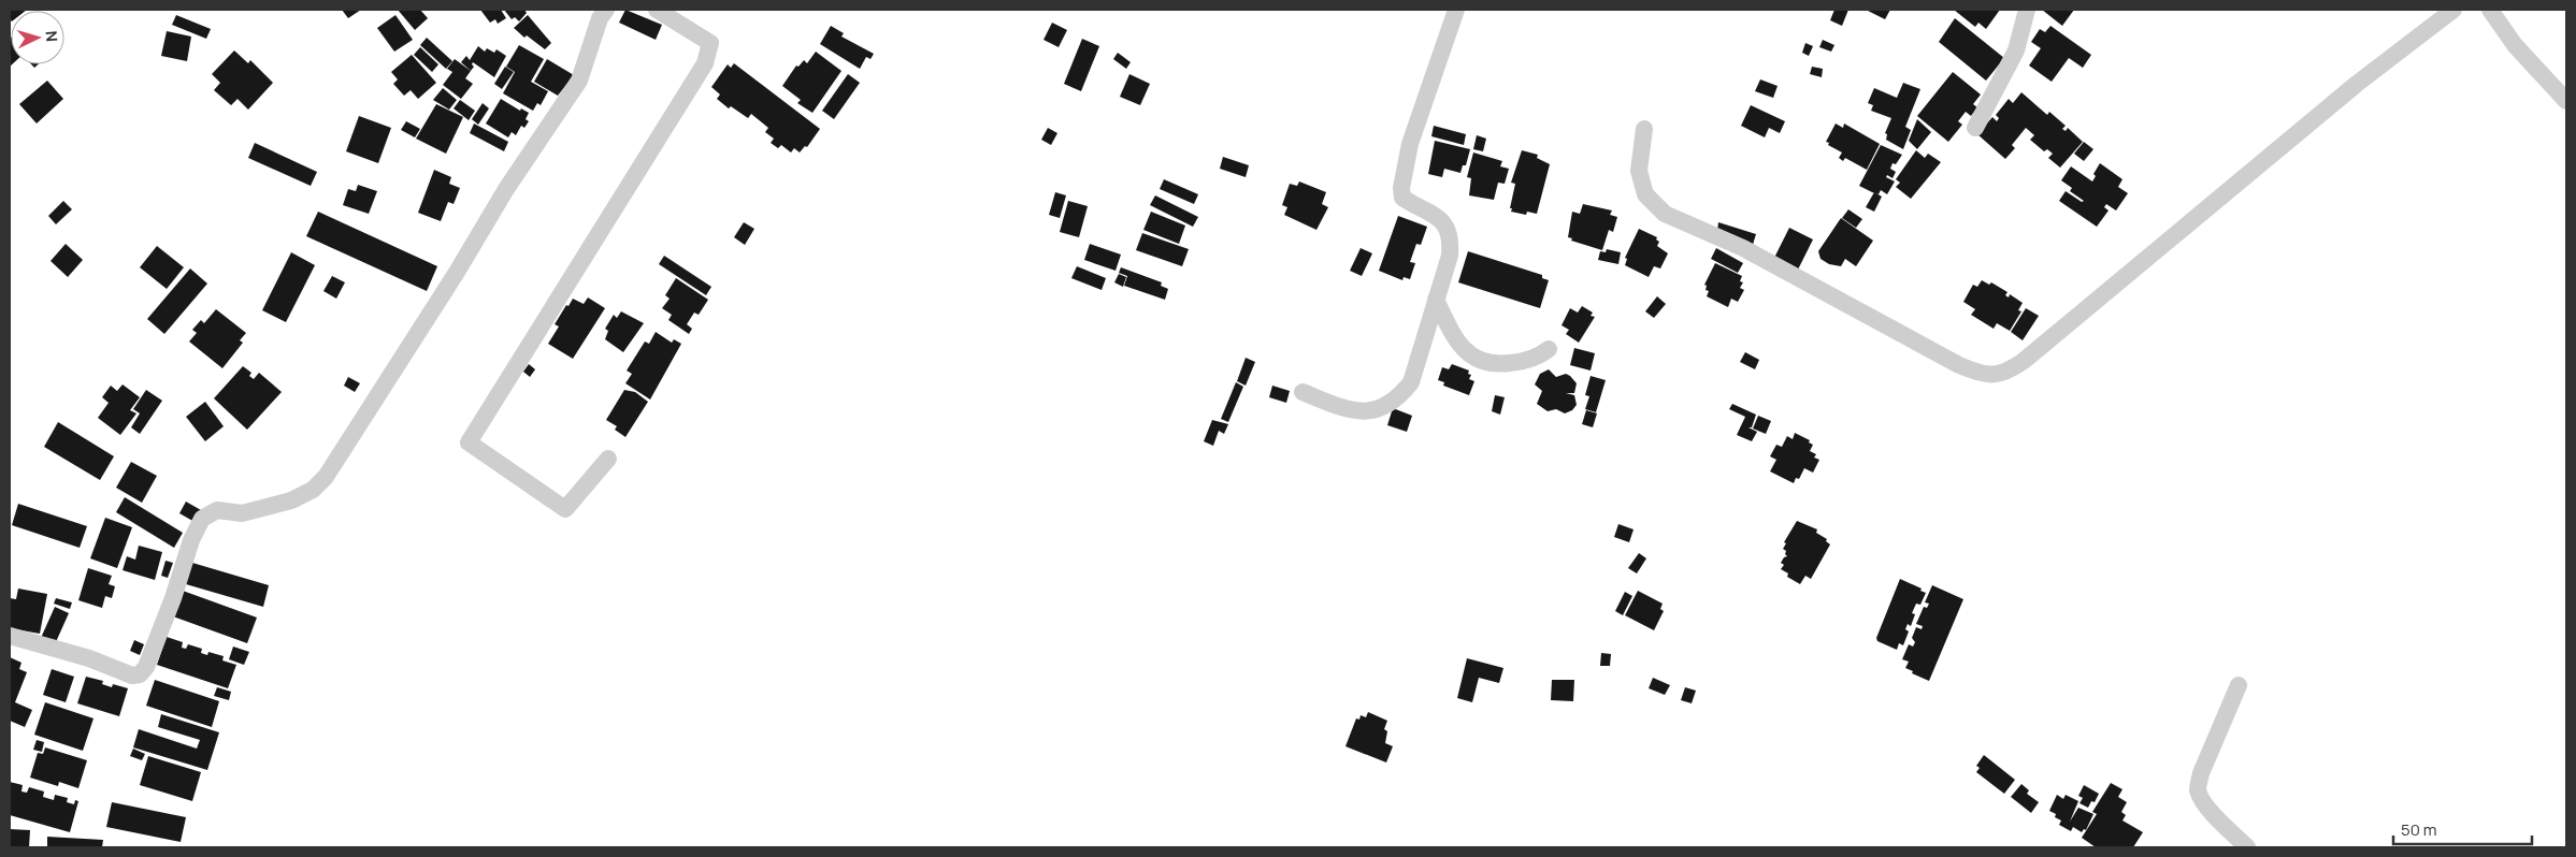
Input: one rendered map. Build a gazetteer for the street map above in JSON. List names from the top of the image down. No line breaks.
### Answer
{"scale_bar":"50 m","north":"right"}
